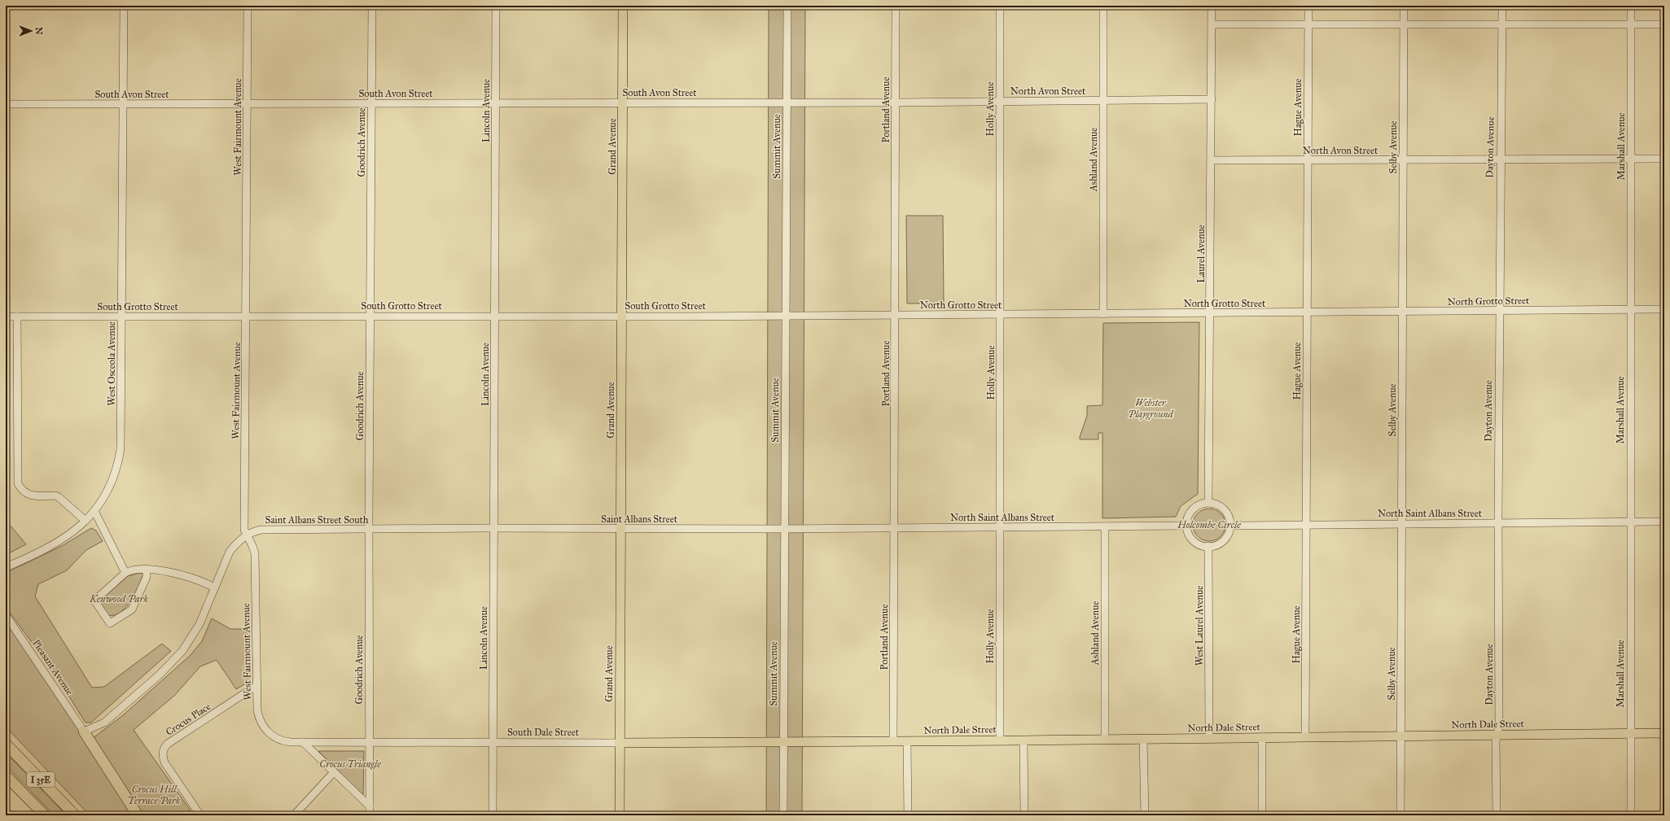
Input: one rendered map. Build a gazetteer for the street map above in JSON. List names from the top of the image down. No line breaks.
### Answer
{"streets":{"highway":["I 35E"],"main road":["Grand Avenue","North Dale Street","South Dale Street"],"street":["North Avon Street","South Avon Street","Hague Avenue","Holly Avenue","Portland Avenue","Lincoln Avenue","West Fairmount Avenue","Goodrich Avenue","Summit Avenue","Marshall Avenue","Selby Avenue","Dayton Avenue","Ashland Avenue","Laurel Avenue","North Grotto Street","South Grotto Street","West Osceola Avenue","North Saint Albans Street","Saint Albans Street","Saint Albans Street South","West Laurel Avenue","Pleasant Avenue","Crocus Place"]},"crossings":[["North Avon Street","South Avon Street"],["North Avon Street","Hague Avenue"],["North Avon Street","Holly Avenue"],["North Avon Street","Portland Avenue"],["North Avon Street","Summit Avenue"],["North Avon Street","Marshall Avenue"],["North Avon Street","Selby Avenue"],["North Avon Street","Dayton Avenue"],["North Avon Street","Ashland Avenue"],["North Avon Street","Laurel Avenue"],["South Avon Street","Lincoln Avenue"],["South Avon Street","West Fairmount Avenue"],["South Avon Street","Goodrich Avenue"],["South Avon Street","Grand Avenue"],["South Avon Street","Summit Avenue"],["South Avon Street","West Osceola Avenue"],["Hague Avenue","North Grotto Street"],["Hague Avenue","North Saint Albans Street"],["Hague Avenue","North Dale Street"],["Holly Avenue","North Grotto Street"],["Holly Avenue","North Saint Albans Street"],["Holly Avenue","North Dale Street"],["Portland Avenue","North Grotto Street"],["Portland Avenue","North Saint Albans Street"],["Portland Avenue","North Dale Street"],["Lincoln Avenue","South Grotto Street"],["Lincoln Avenue","Saint Albans Street"],["Lincoln Avenue","Saint Albans Street South"],["Lincoln Avenue","South Dale Street"],["West Fairmount Avenue","South Grotto Street"],["West Fairmount Avenue","Saint Albans Street South"],["West Fairmount Avenue","Crocus Place"],["West Fairmount Avenue","South Dale Street"],["Goodrich Avenue","South Grotto Street"],["Goodrich Avenue","Saint Albans Street South"],["Goodrich Avenue","South Dale Street"],["Grand Avenue","South Grotto Street"],["Grand Avenue","Saint Albans Street"],["Grand Avenue","South Dale Street"],["Summit Avenue","North Grotto Street"],["Summit Avenue","South Grotto Street"],["Summit Avenue","North Saint Albans Street"],["Summit Avenue","Saint Albans Street"],["Summit Avenue","North Dale Street"],["Summit Avenue","South Dale Street"],["Marshall Avenue","North Grotto Street"],["Marshall Avenue","North Saint Albans Street"],["Marshall Avenue","North Dale Street"],["Selby Avenue","North Grotto Street"],["Selby Avenue","North Saint Albans Street"],["Selby Avenue","North Dale Street"],["Dayton Avenue","North Grotto Street"],["Dayton Avenue","North Saint Albans Street"],["Dayton Avenue","North Dale Street"],["Ashland Avenue","North Grotto Street"],["Ashland Avenue","North Saint Albans Street"],["Ashland Avenue","North Dale Street"],["Laurel Avenue","North Grotto Street"],["Laurel Avenue","North Saint Albans Street"],["Laurel Avenue","West Laurel Avenue"],["North Grotto Street","South Grotto Street"],["South Grotto Street","West Osceola Avenue"],["North Saint Albans Street","Saint Albans Street"],["North Saint Albans Street","West Laurel Avenue"],["Saint Albans Street","Saint Albans Street South"],["Saint Albans Street South","Pleasant Avenue"],["West Laurel Avenue","North Dale Street"],["North Dale Street","South Dale Street"]],"parks":["Webster Playground","Holcombe Circle","Kenwood Park","Crocus Triangle","Crocus Hill Terrace Park"],"north":"right"}
